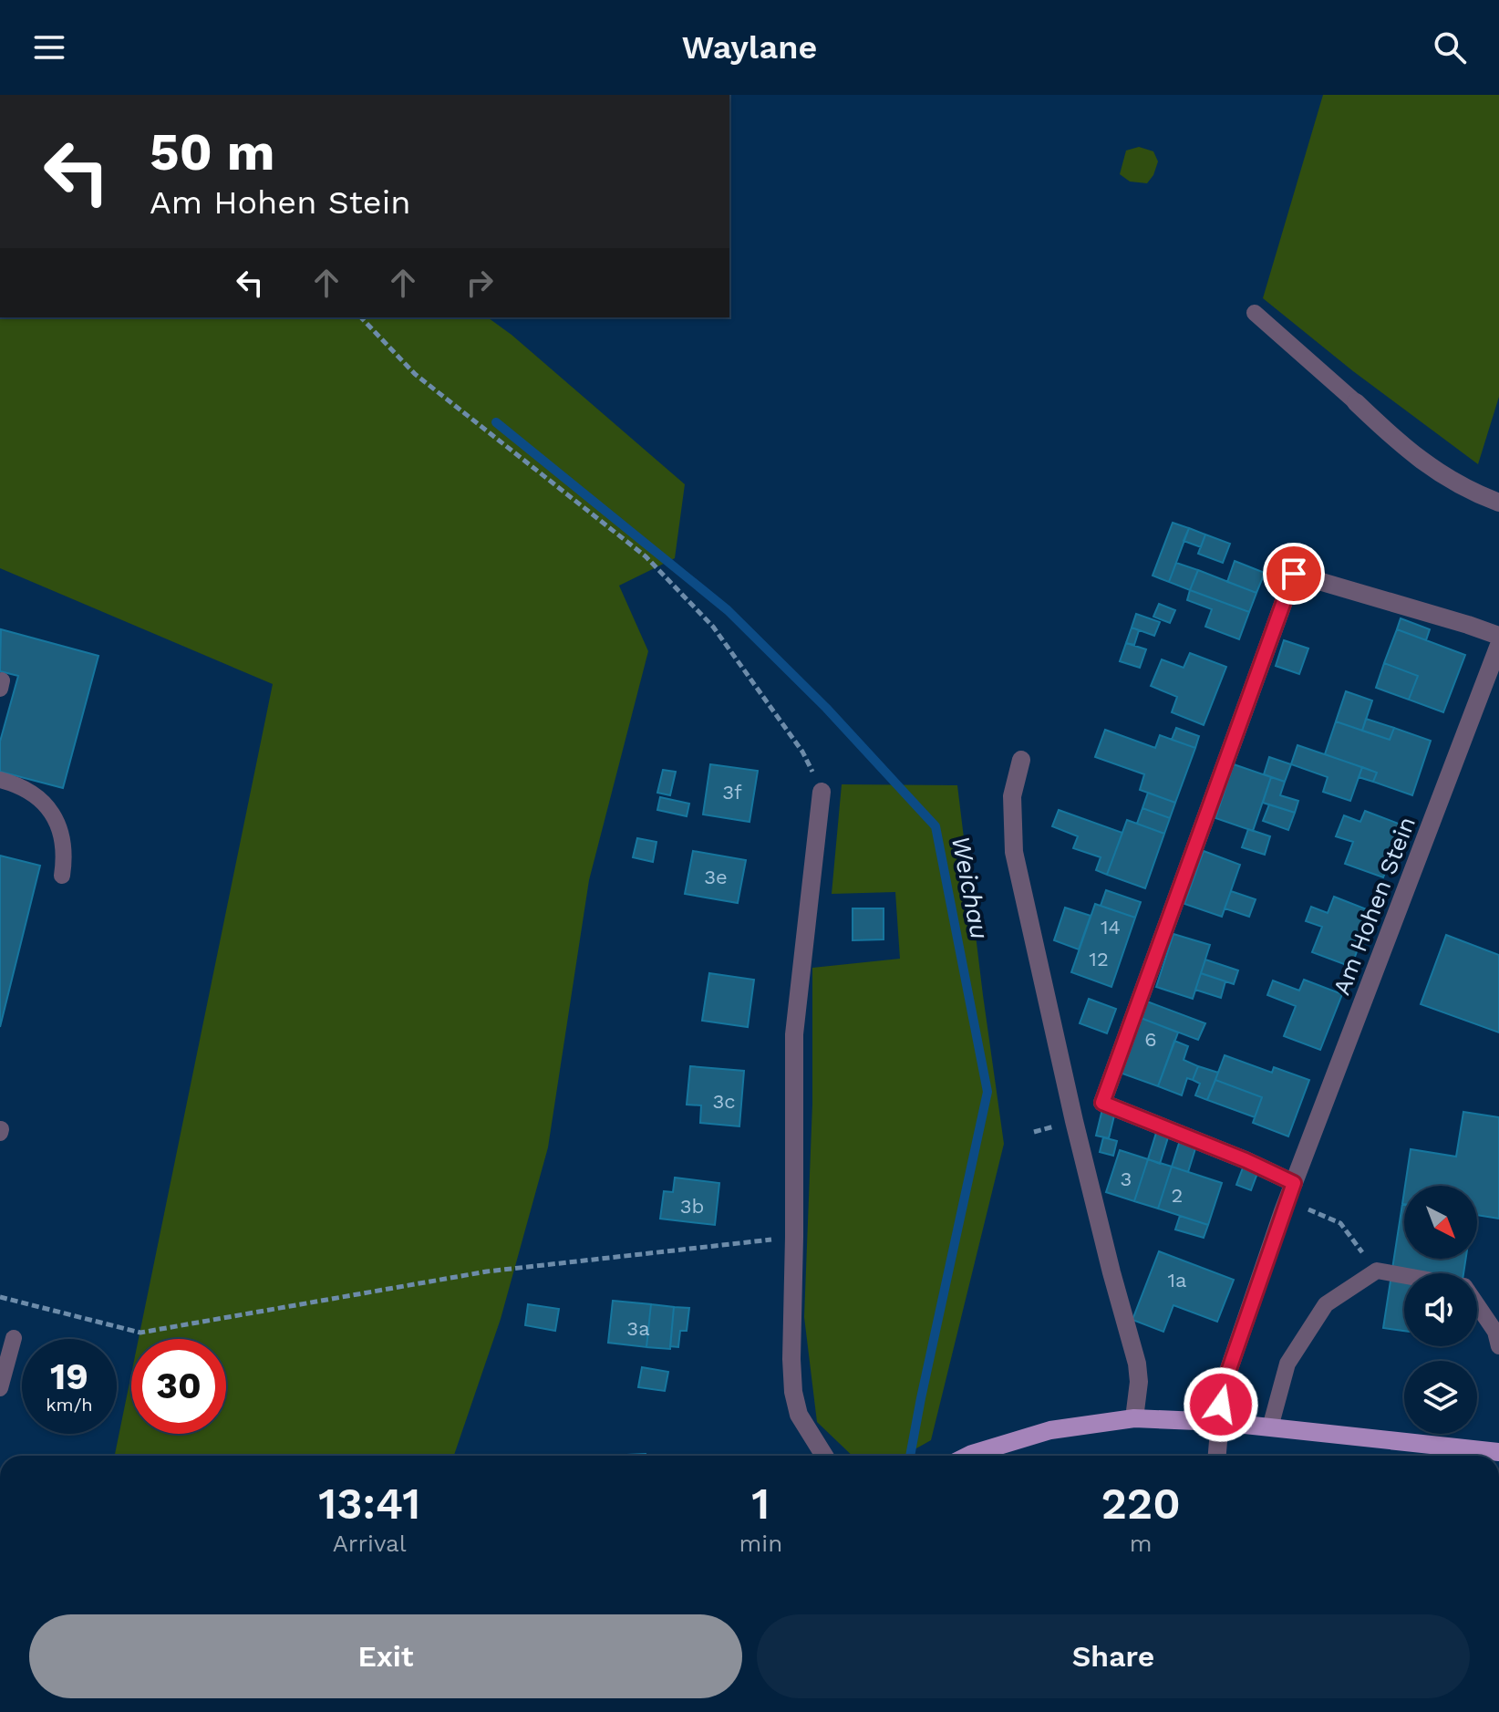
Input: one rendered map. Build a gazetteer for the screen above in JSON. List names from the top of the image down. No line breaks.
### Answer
{"streets":{"street":["Am Hohen Stein"]},"water":["Weichau"],"house_numbers":["3f","3e","14","12","6","3c","3","2","3b","1a","3a"],"north":"bottom right","page":{"header":"Waylane","turn":["50 m","Am Hohen Stein"],"speed":"19 km/h","limit":"30","eta":["13:41","Arrival","1","min","220","m"],"buttons":["Exit","Share"]}}
